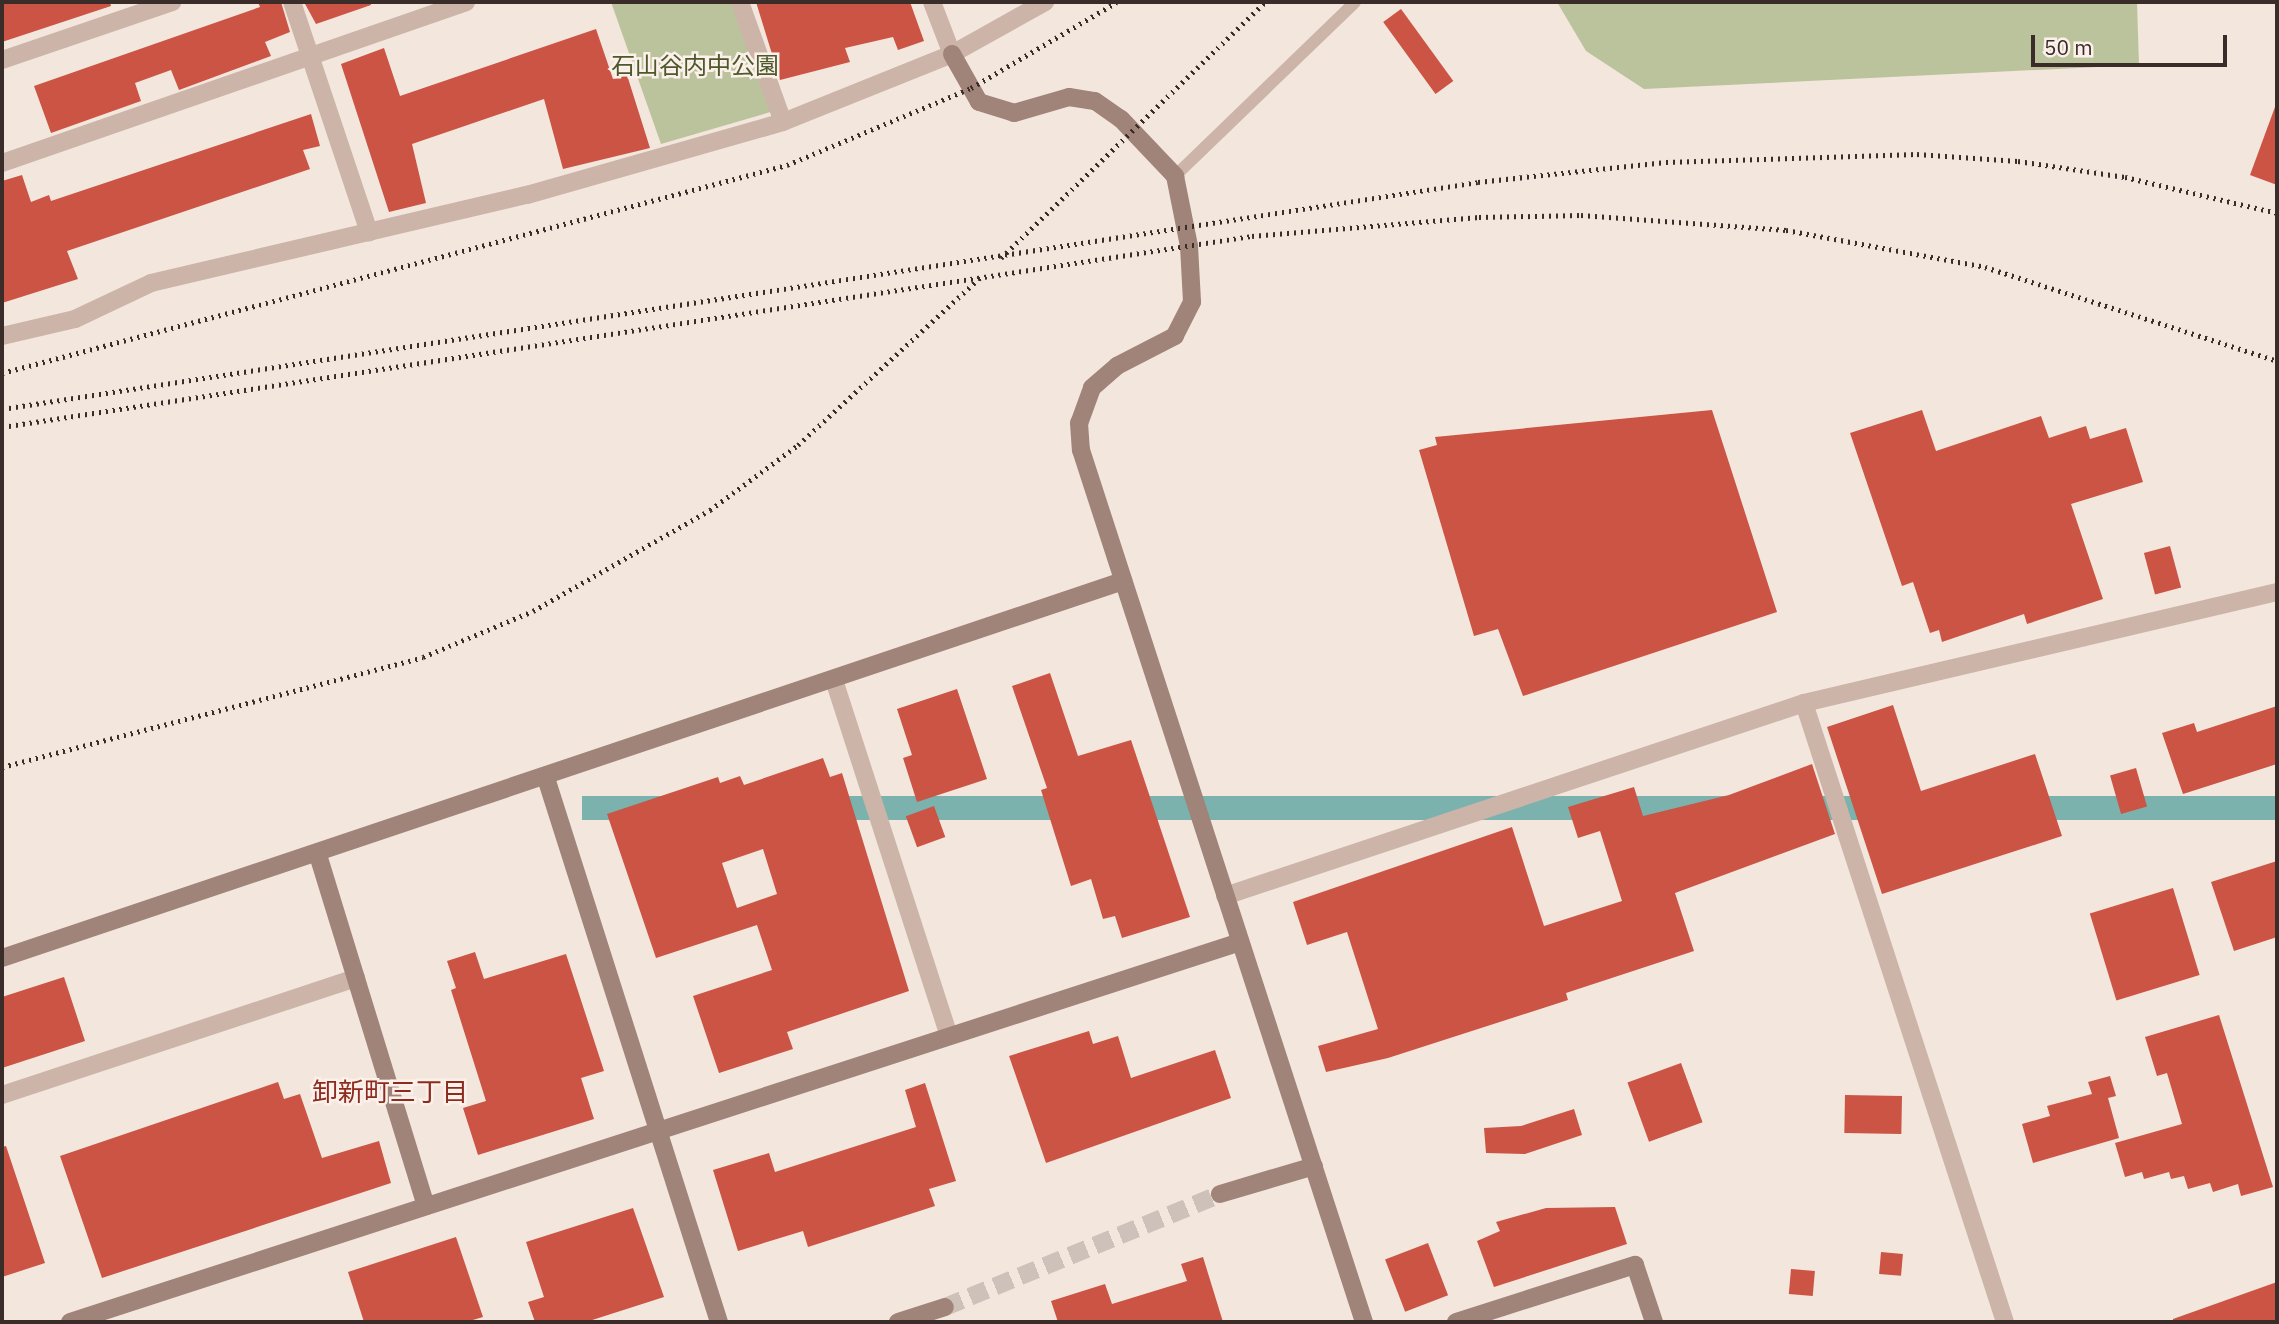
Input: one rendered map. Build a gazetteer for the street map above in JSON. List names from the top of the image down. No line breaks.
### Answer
{"districts":["卸新町三丁目"],"parks":["石山谷内中公園"],"scale_bar":"50 m"}
